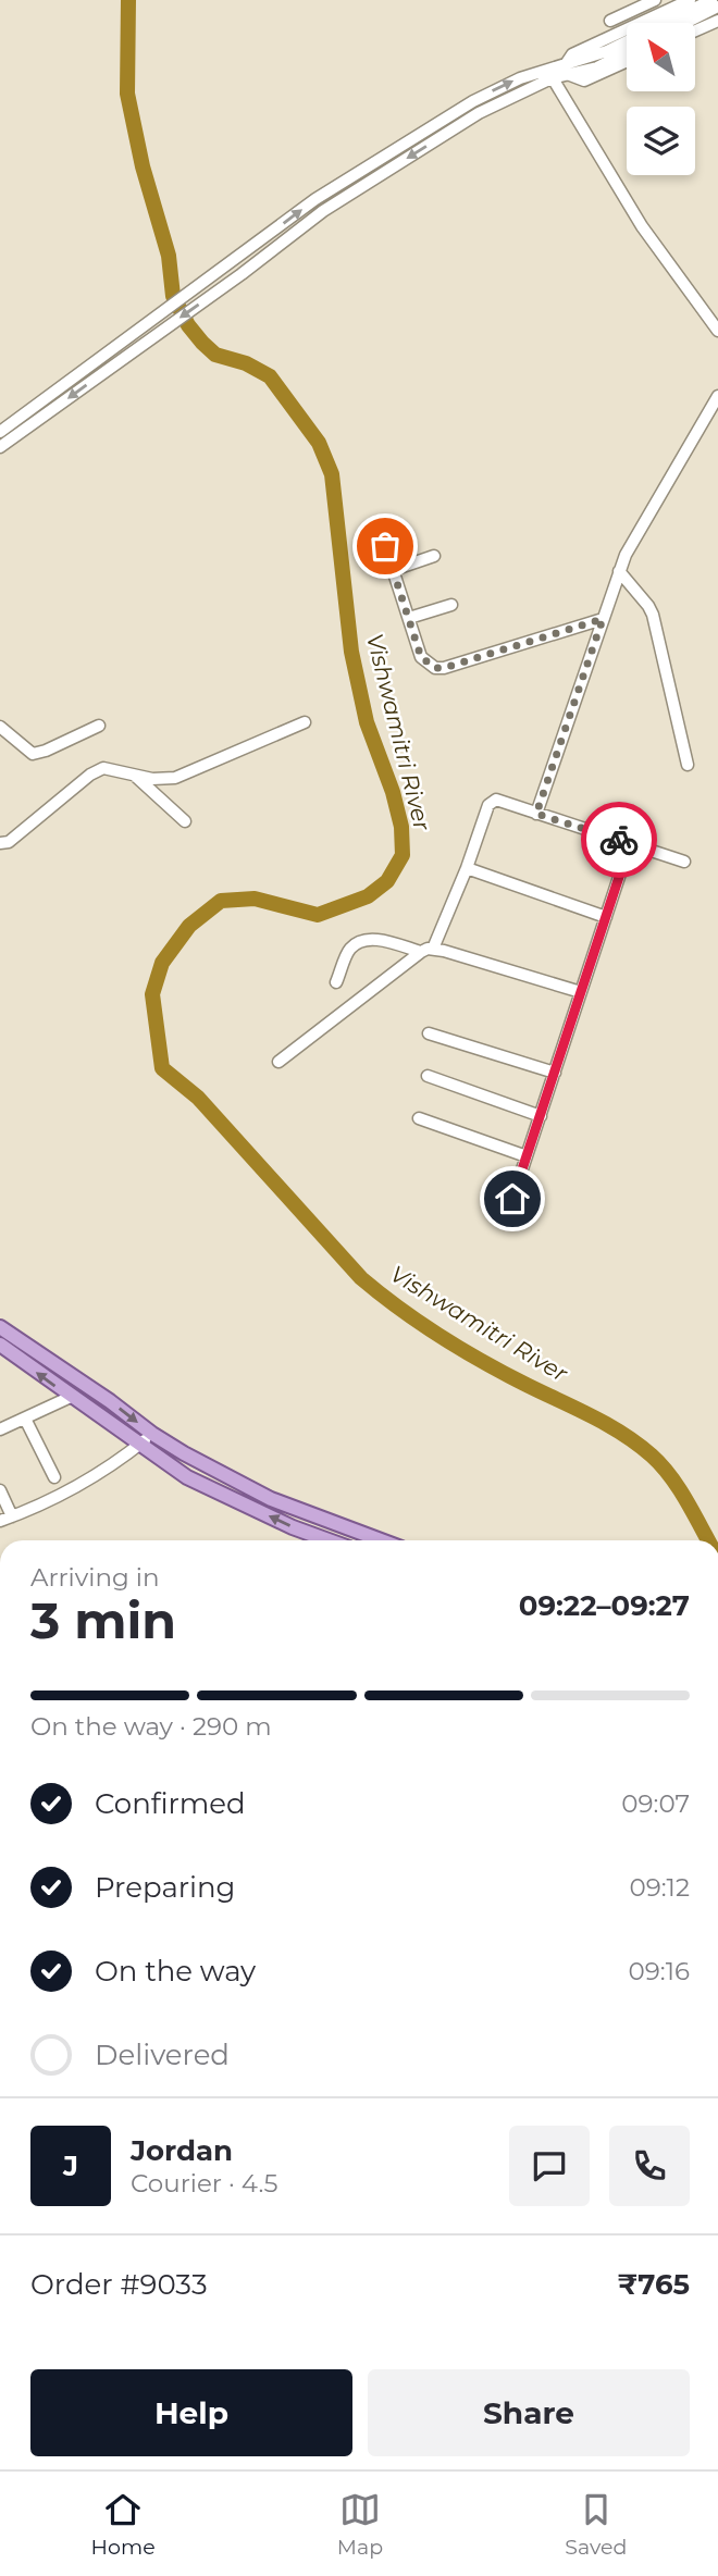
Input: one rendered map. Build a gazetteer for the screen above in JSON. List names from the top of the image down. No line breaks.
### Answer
{"water":["Vishwamitri River"],"north":"top left","page":{"heading":["3 min","Arriving in","09:22–09:27"],"panel":["Jordan","Courier · 4.5","Order #9033","₹765"],"bar":"On the way · 290 m","list":[["Confirmed","09:07"],["Preparing","09:12"],["On the way","09:16"],"Delivered"],"round":"J","buttons":["Help","Share"],"tabs":["Home","Map","Saved"]}}
